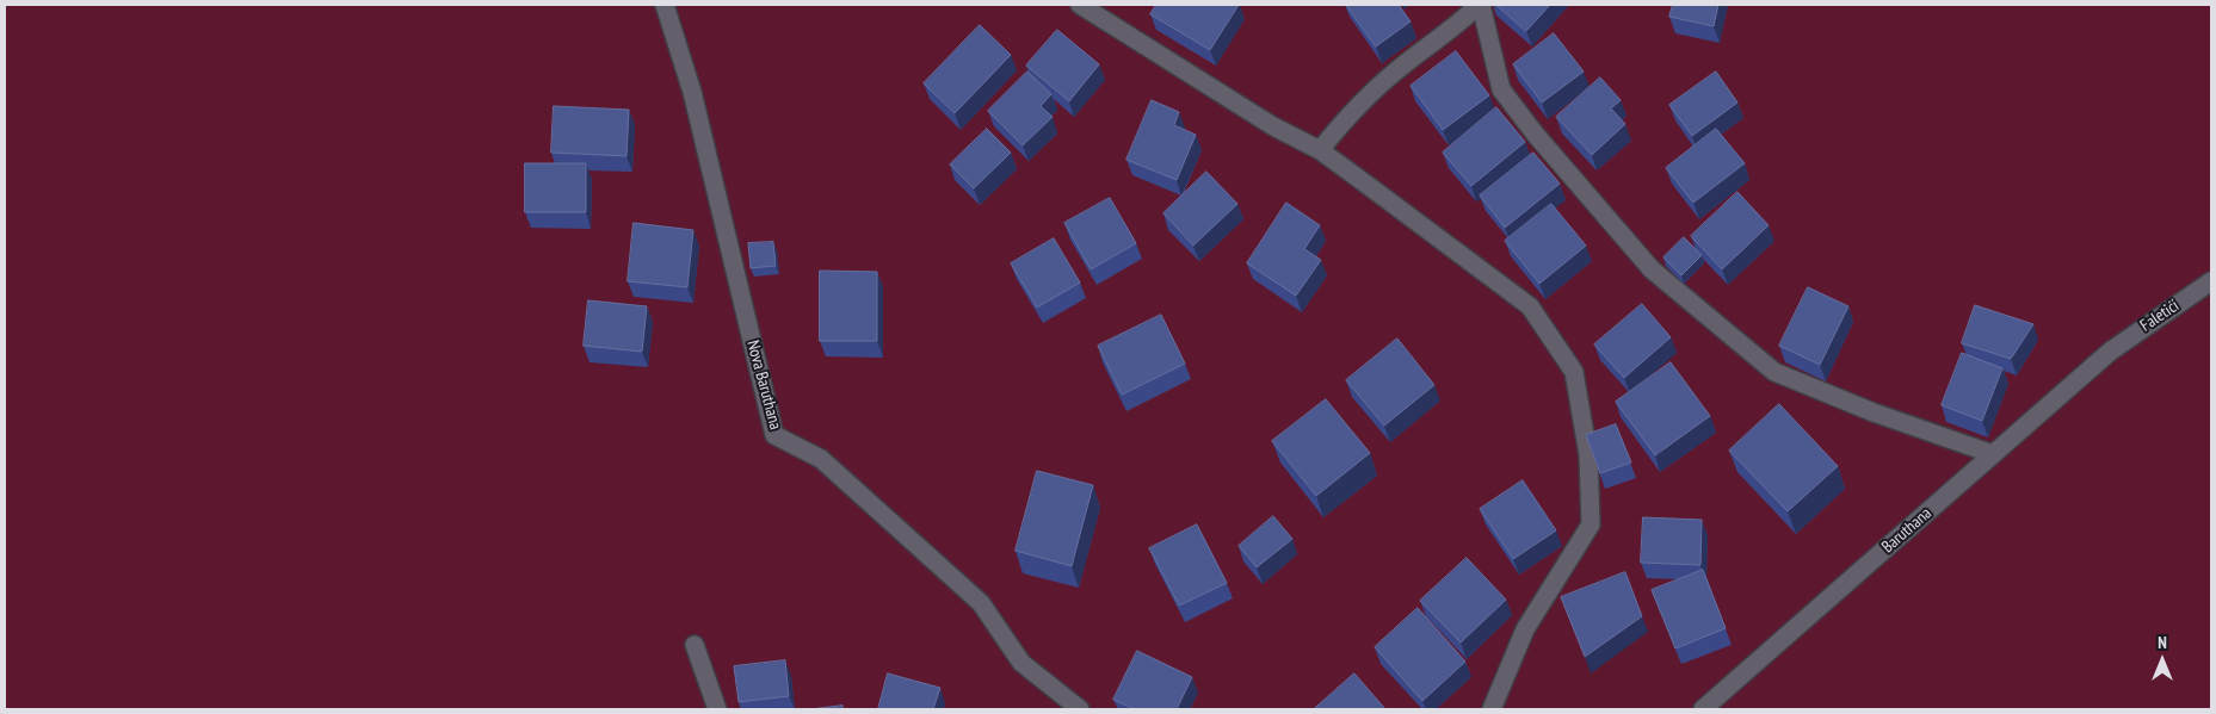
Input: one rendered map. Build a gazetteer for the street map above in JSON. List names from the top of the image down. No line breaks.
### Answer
{"streets":{"street":["Faletići","Nova Baruthana","Baruthana"]},"crossings":[["Faletići","Baruthana"]],"north":"top"}
